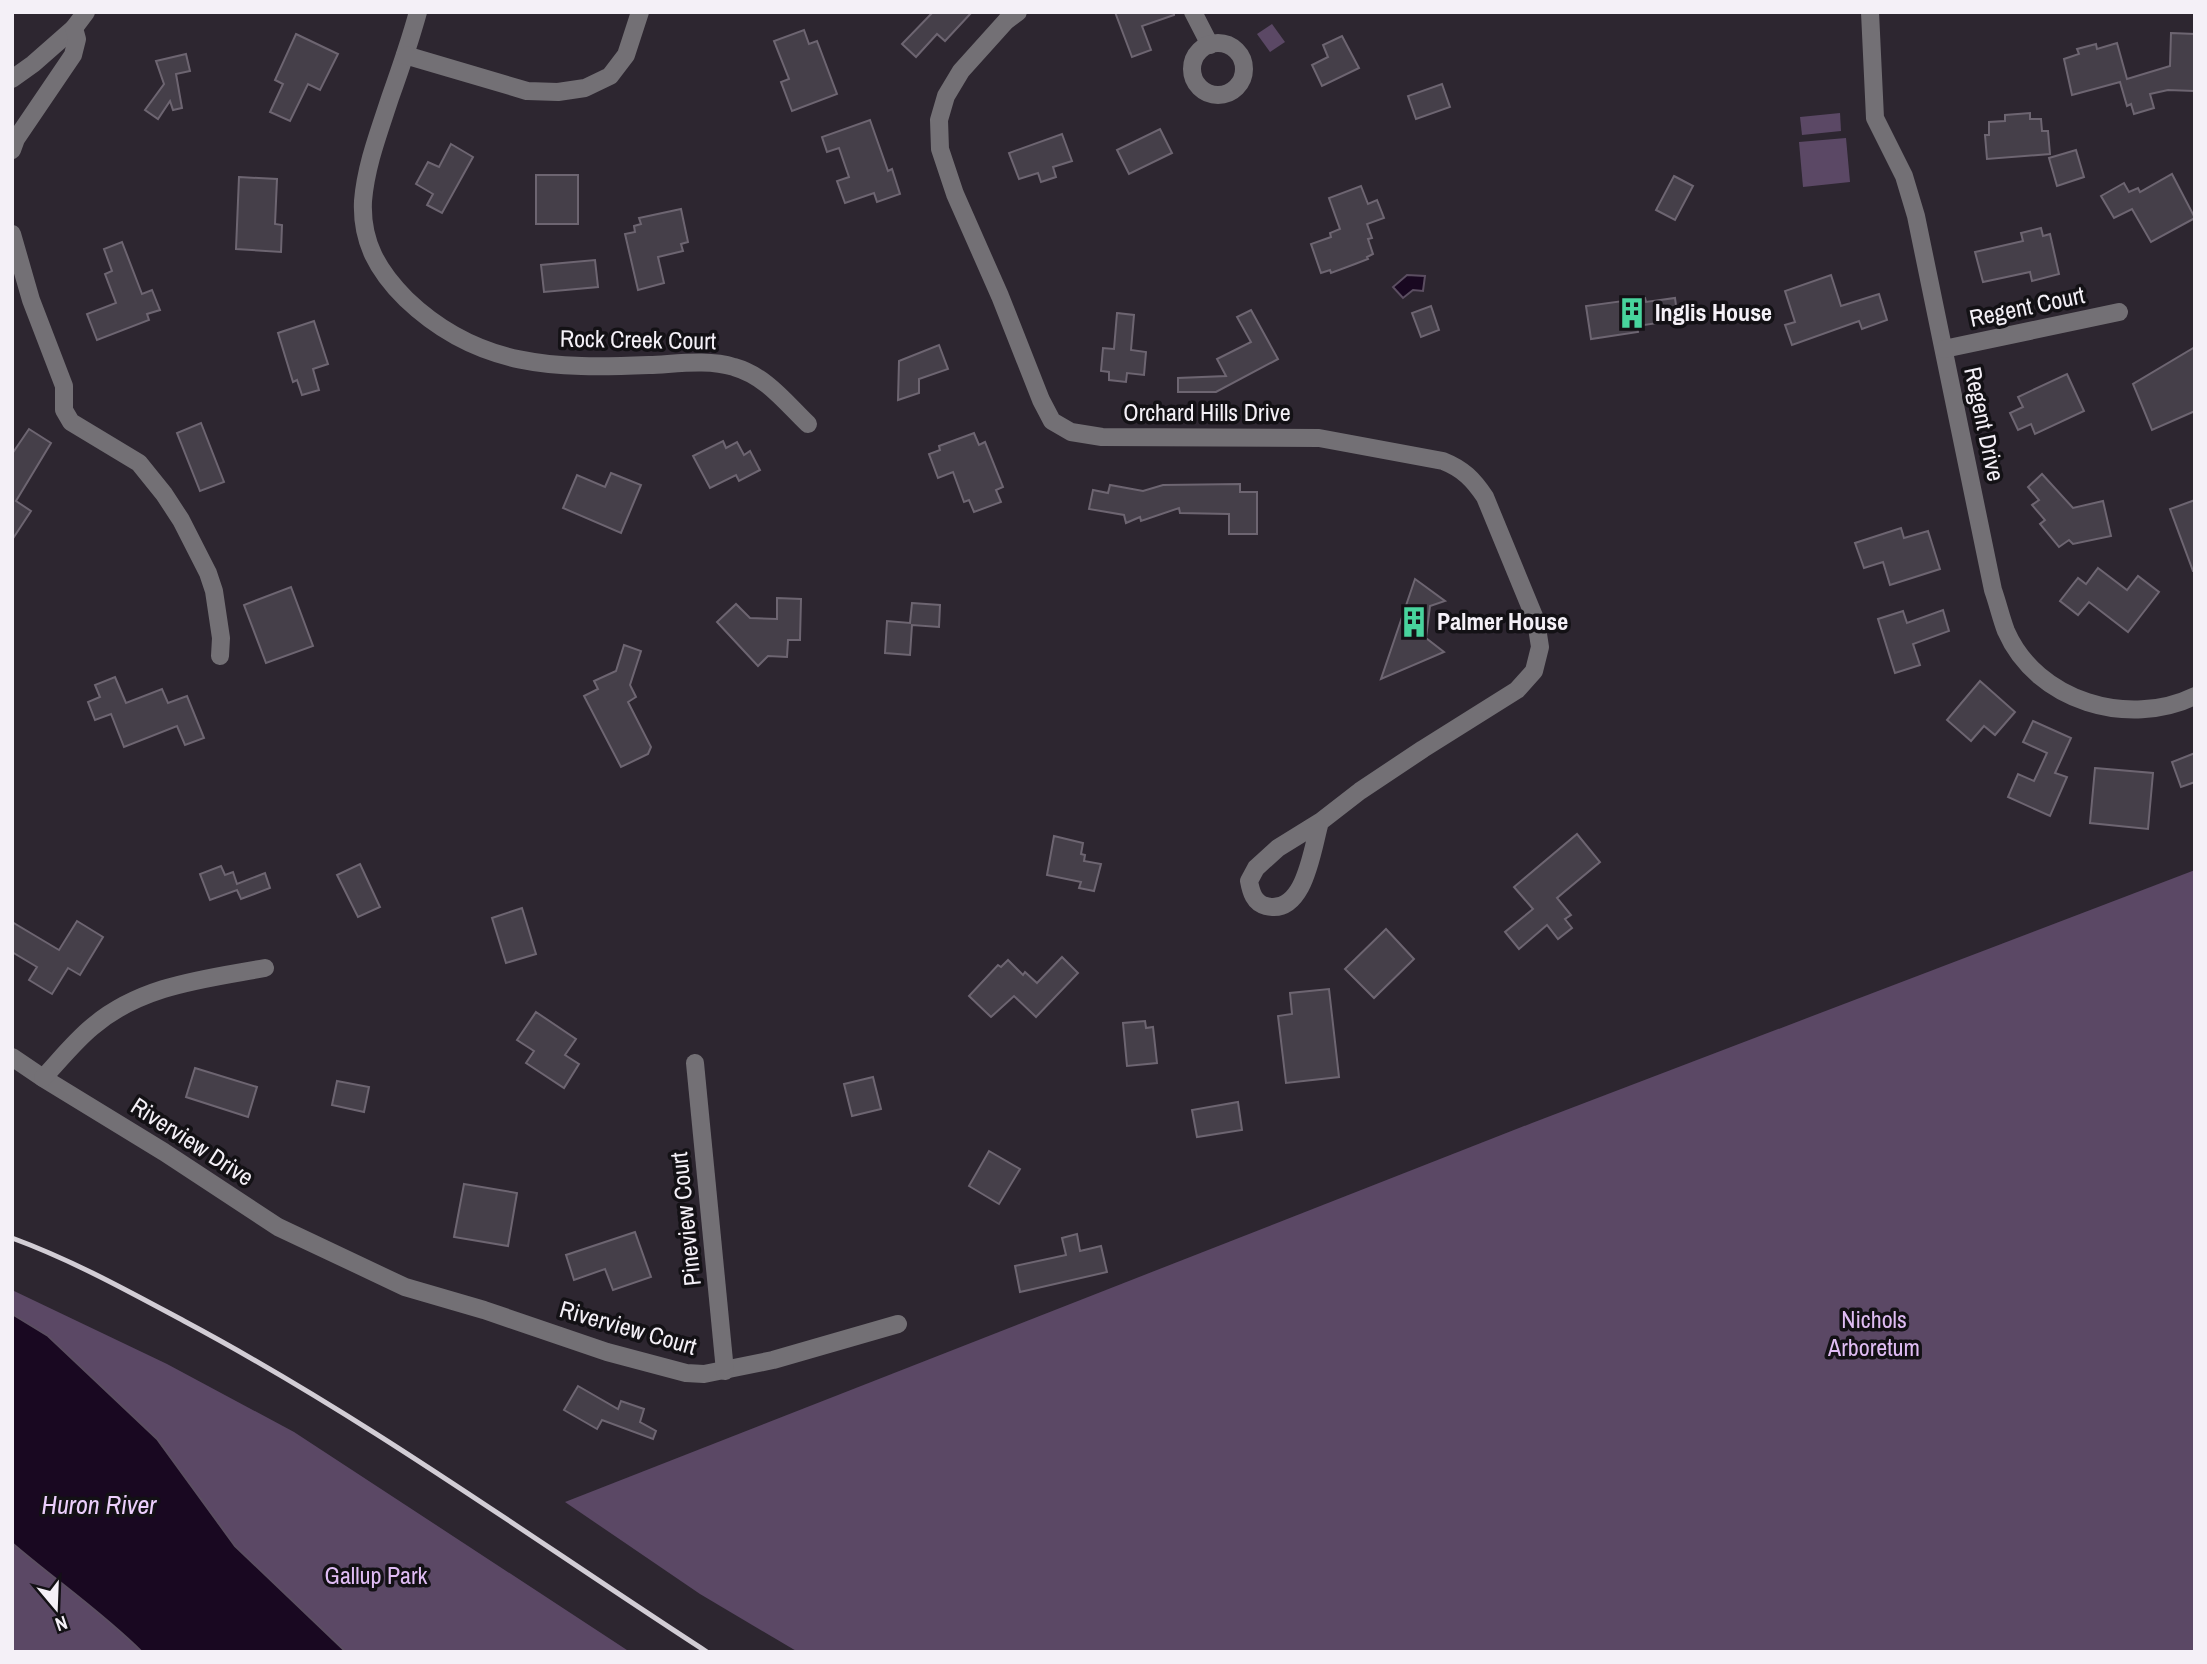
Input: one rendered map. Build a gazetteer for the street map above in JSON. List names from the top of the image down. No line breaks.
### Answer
{"streets":{"street":["Regent Court","Rock Creek Court","Orchard Hills Drive","Regent Drive","Riverview Drive","Pineview Court","Riverview Court"]},"crossings":[["Regent Court","Regent Drive"],["Riverview Drive","Riverview Court"],["Pineview Court","Riverview Court"]],"water":["Huron River"],"parks":["Nichols Arboretum","Gallup Park"],"places":{"building":["Inglis House","Palmer House"]},"north":"bottom"}
